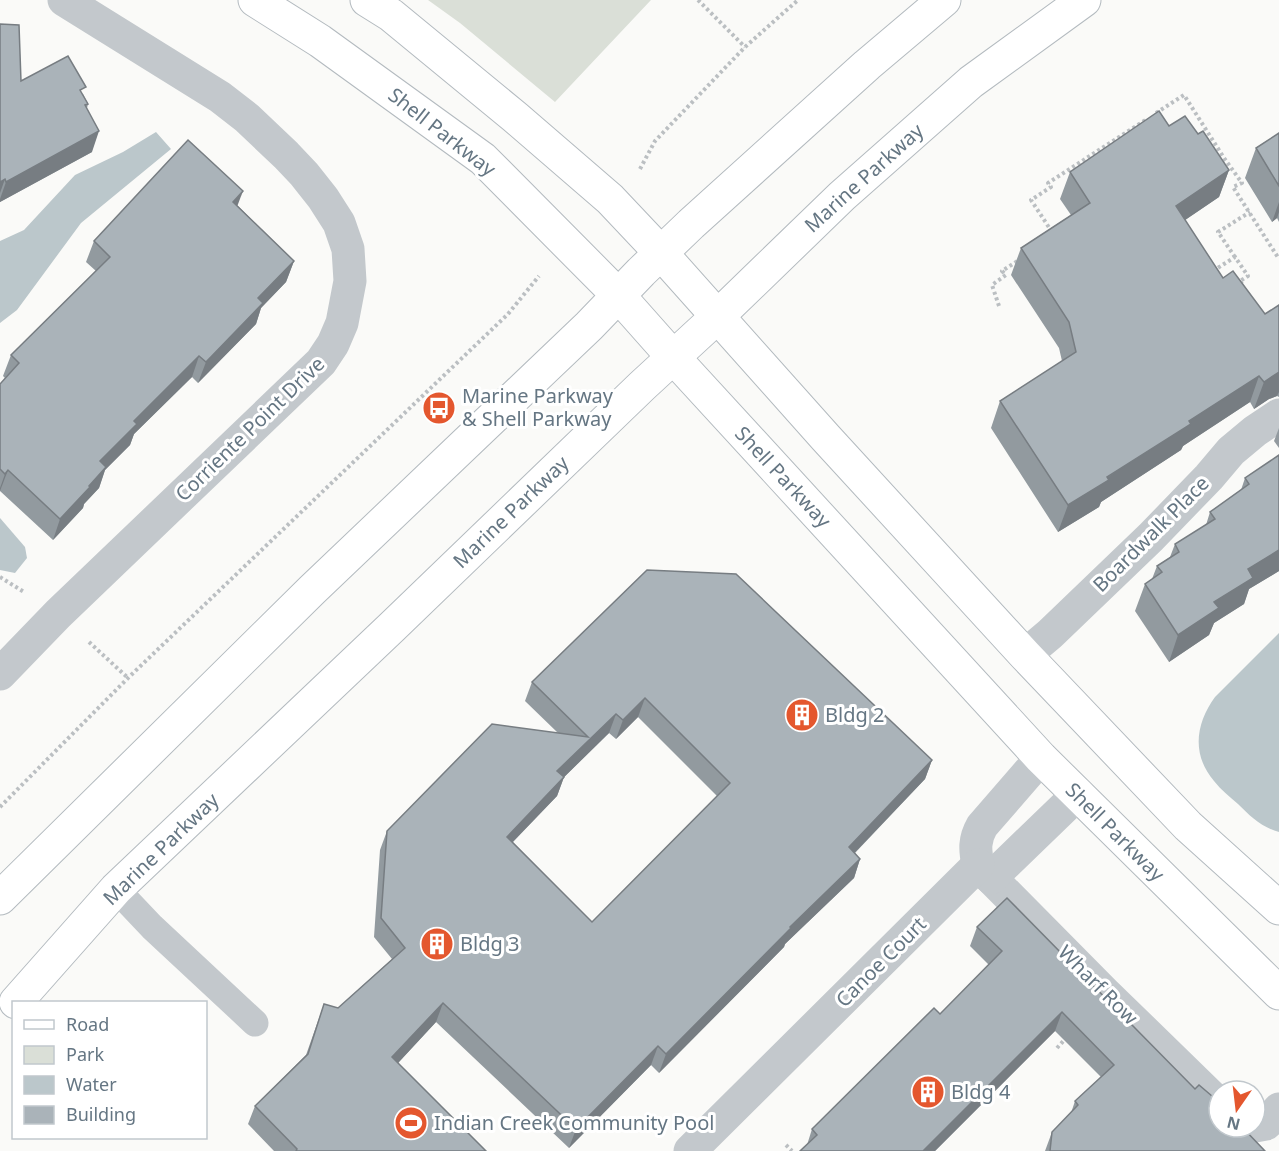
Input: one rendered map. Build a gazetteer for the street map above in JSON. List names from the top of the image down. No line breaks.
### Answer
{"streets":{"main road":["Shell Parkway","Marine Parkway"],"street":["Corriente Point Drive","Boardwalk Place","Canoe Court","Wharf Row"]},"crossings":[["Shell Parkway","Marine Parkway"],["Shell Parkway","Canoe Court"],["Canoe Court","Wharf Row"]],"places":{"bus stop":["Marine Parkway & Shell Parkway"],"building":["Bldg 2","Bldg 3","Bldg 4"],"sports":["Indian Creek Community Pool"]},"legend":["Road","Park","Water","Building"],"north":"bottom"}
